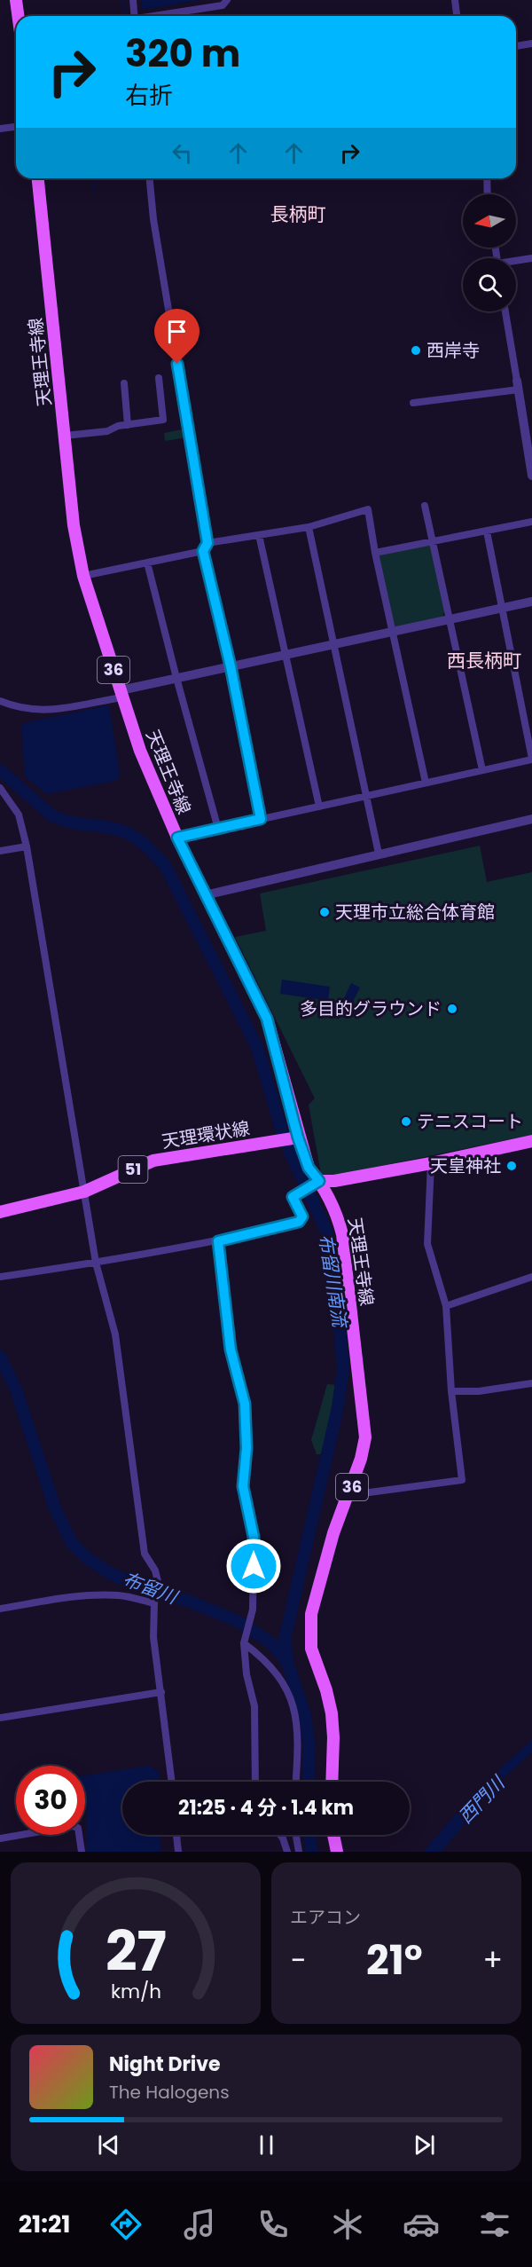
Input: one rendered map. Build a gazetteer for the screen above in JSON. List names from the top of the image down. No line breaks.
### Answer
{"streets":{"main road":["天理王寺線","36","天理環状線","51"]},"crossings":[["天理王寺線","天理環状線"]],"districts":["長柄町","西長柄町"],"water":["布留川南流","布留川","西門川"],"places":["西岸寺","天理市立総合体育館","多目的グラウンド","テニスコート","天皇神社"],"north":"left","page":{"turn":["320 m","右折"],"limit":"30","trip":"21:25 · 4 分 · 1.4 km","tile":"エアコン","heat":["−","21°","+"],"song":["Night Drive","The Halogens"],"tabs":"21:21","gauge":["27","km/h"]}}
